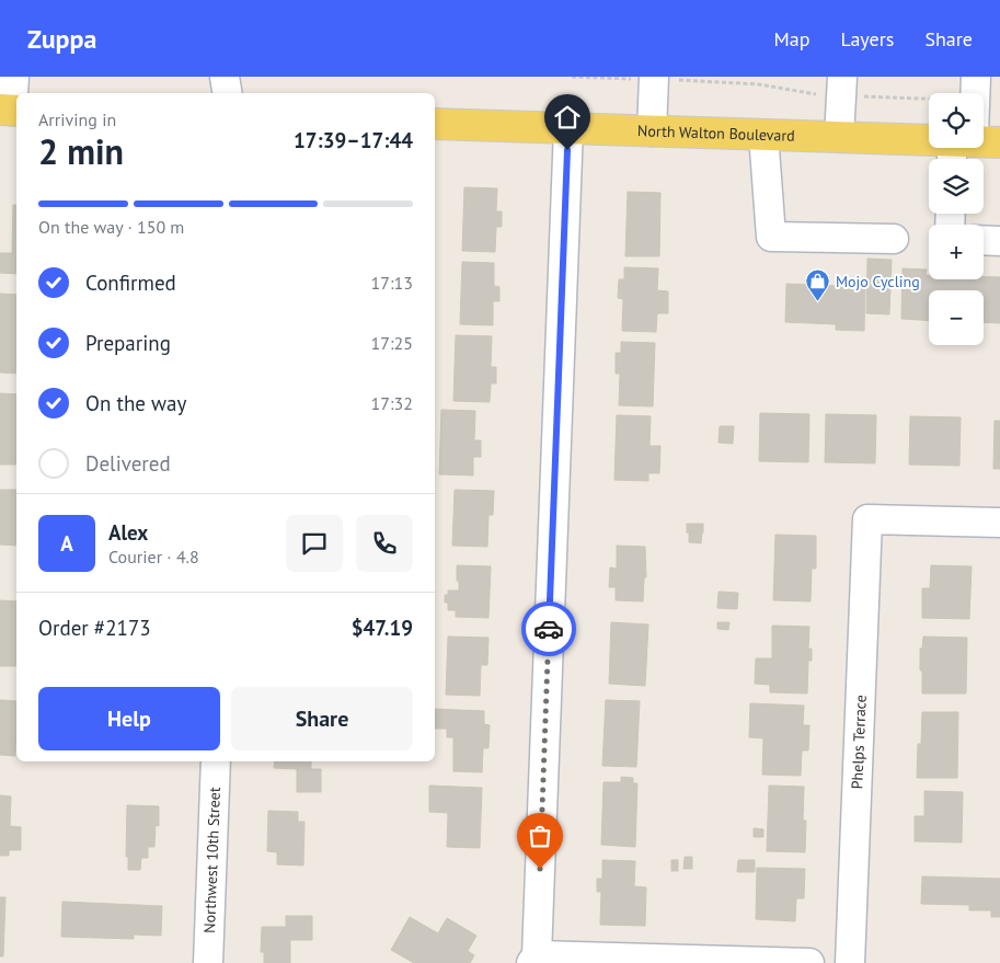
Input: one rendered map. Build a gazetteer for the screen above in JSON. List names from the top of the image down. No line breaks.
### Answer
{"streets":{"main road":["North Walton Boulevard"],"street":["Phelps Terrace","Northwest 10th Street"]},"places":{"shop":["Mojo Cycling"]},"page":{"header":"Zuppa","nav":["Map","Layers","Share"],"map_buttons":["+","−"],"heading":["2 min","Arriving in","17:39–17:44"],"panel":["Alex","Courier · 4.8","Order #2173","$47.19"],"bar":"On the way · 150 m","list":[["Confirmed","17:13"],["Preparing","17:25"],["On the way","17:32"],"Delivered"],"round":"A","buttons":["Help","Share"]}}
